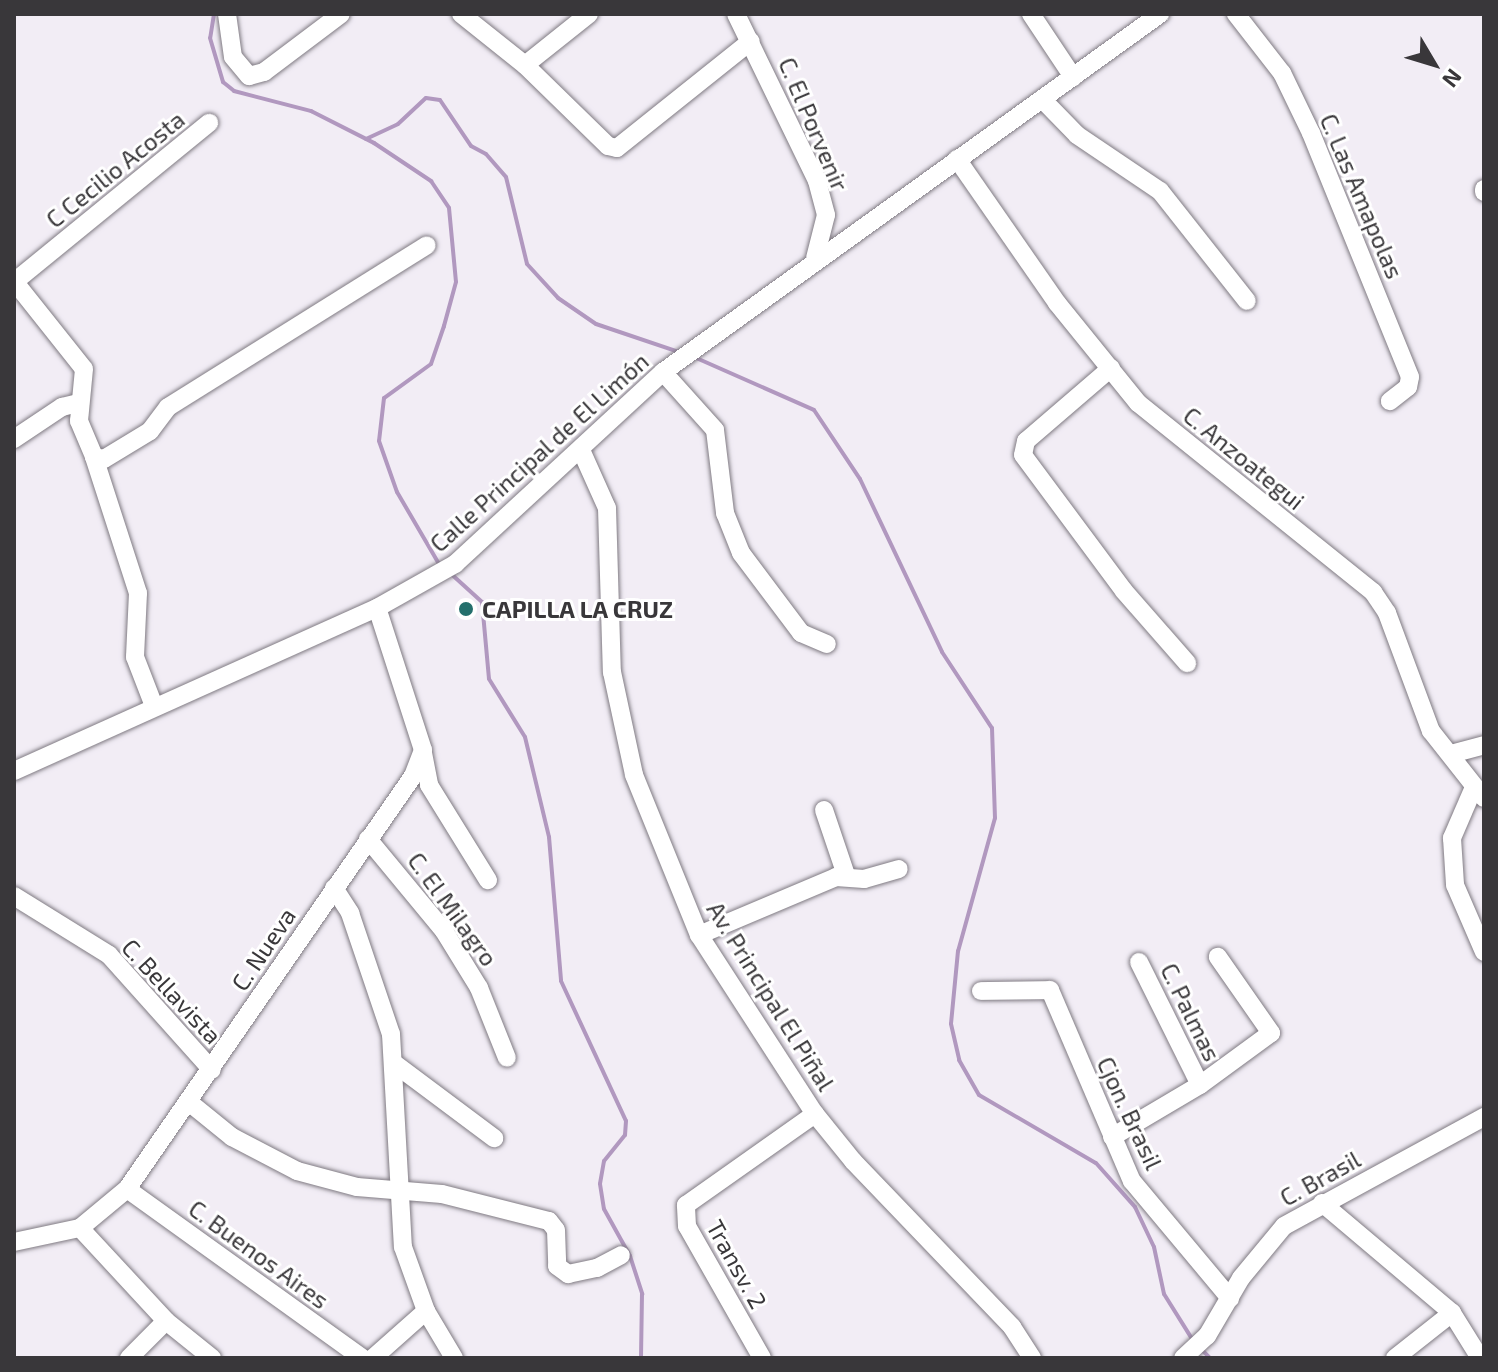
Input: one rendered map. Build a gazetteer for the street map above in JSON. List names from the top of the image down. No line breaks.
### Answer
{"streets":{"street":["C. El Porvenir","C Cecilio Acosta","C. Las Amapolas","Calle Principal de El Limón","C. Anzoategui","C. El Milagro","C. Nueva","C. Bellavista","Av. Principal El Piñal","C. Palmas","Cjon. Brasil","C. Brasil","C. Buenos Aires","Transv. 2"]},"crossings":[["C. El Porvenir","Calle Principal de El Limón"],["Calle Principal de El Limón","C. Anzoategui"],["Calle Principal de El Limón","Av. Principal El Piñal"],["C. El Milagro","C. Nueva"],["C. Nueva","C. Bellavista"],["C. Nueva","C. Buenos Aires"],["Av. Principal El Piñal","Transv. 2"],["Cjon. Brasil","C. Brasil"]],"places":["CAPILLA LA CRUZ"],"north":"bottom right"}
